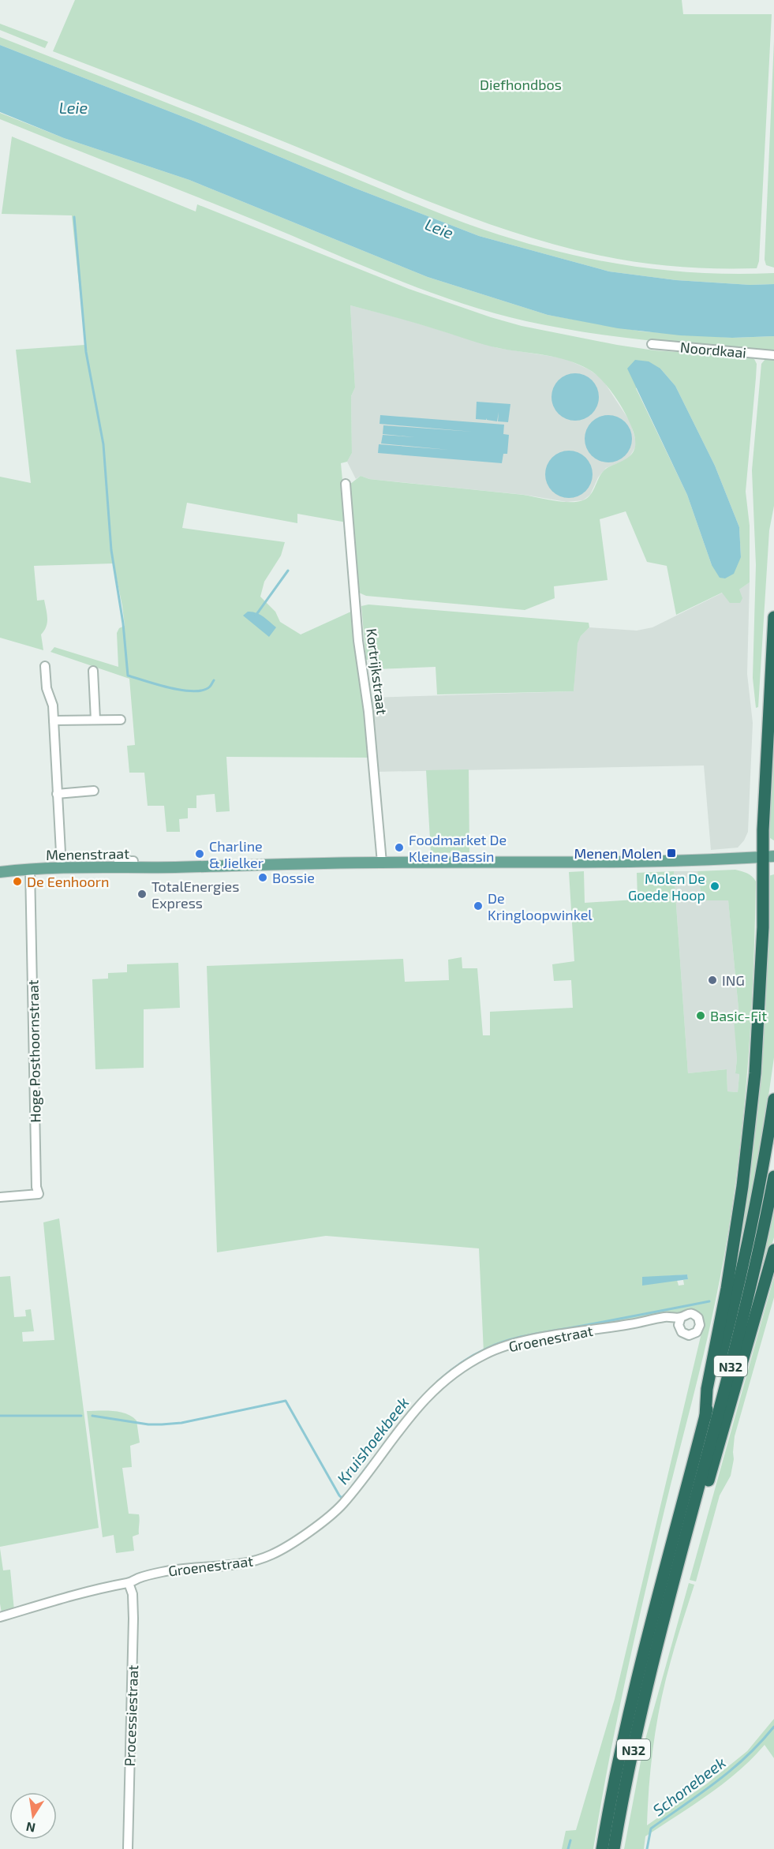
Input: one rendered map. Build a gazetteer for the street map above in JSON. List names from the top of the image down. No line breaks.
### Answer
{"streets":{"highway":["N32"],"main road":["Menenstraat"],"street":["Noordkaai","Kortrijkstraat","Hoge Posthoornstraat","Groenestraat","Processiestraat"]},"crossings":[["Kortrijkstraat","Menenstraat"],["Menenstraat","Hoge Posthoornstraat"],["Groenestraat","Processiestraat"]],"water":["Leie","Kruishoekbeek","Schonebeek"],"parks":["Diefhondbos"],"places":{"other":["Foodmarket De Kleine Bassin","Charline & Jielker","Bossie","De Eenhoorn","Molen De Goede Hoop","TotalEnergies Express","De Kringloopwinkel","ING","Basic-Fit"],"transit":["Menen Molen"]},"north":"bottom"}
